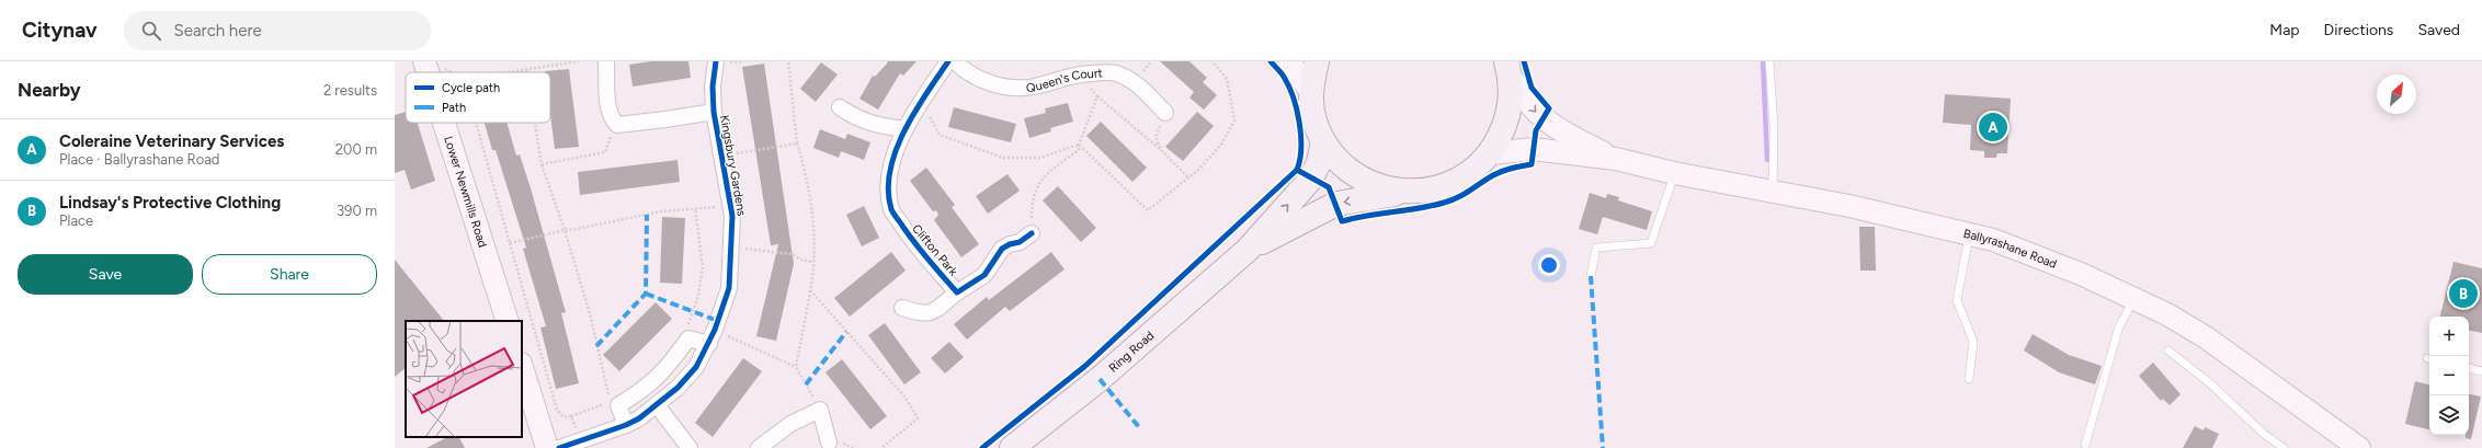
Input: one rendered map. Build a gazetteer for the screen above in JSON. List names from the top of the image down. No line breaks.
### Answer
{"streets":{"main road":["Lower Newmills Road","Ballyrashane Road","Ring Road"],"street":["Queen's Court","Kingsbury Gardens","Clifton Park"]},"crossings":[["Ballyrashane Road","Ring Road"]],"legend":["Cycle path","Path"],"north":"top right","page":{"header":"Citynav","search":"Search here","nav":["Map","Directions","Saved"],"heading":["Nearby","2 results"],"pins":["A","B"],"list":[{"mark":"A","name":"Coleraine Veterinary Services","note":"Place · Ballyrashane Road","value":"200 m"},{"mark":"B","name":"Lindsay's Protective Clothing","note":"Place","value":"390 m"}],"buttons":["Save","Share"],"map_buttons":["+","−"]}}
